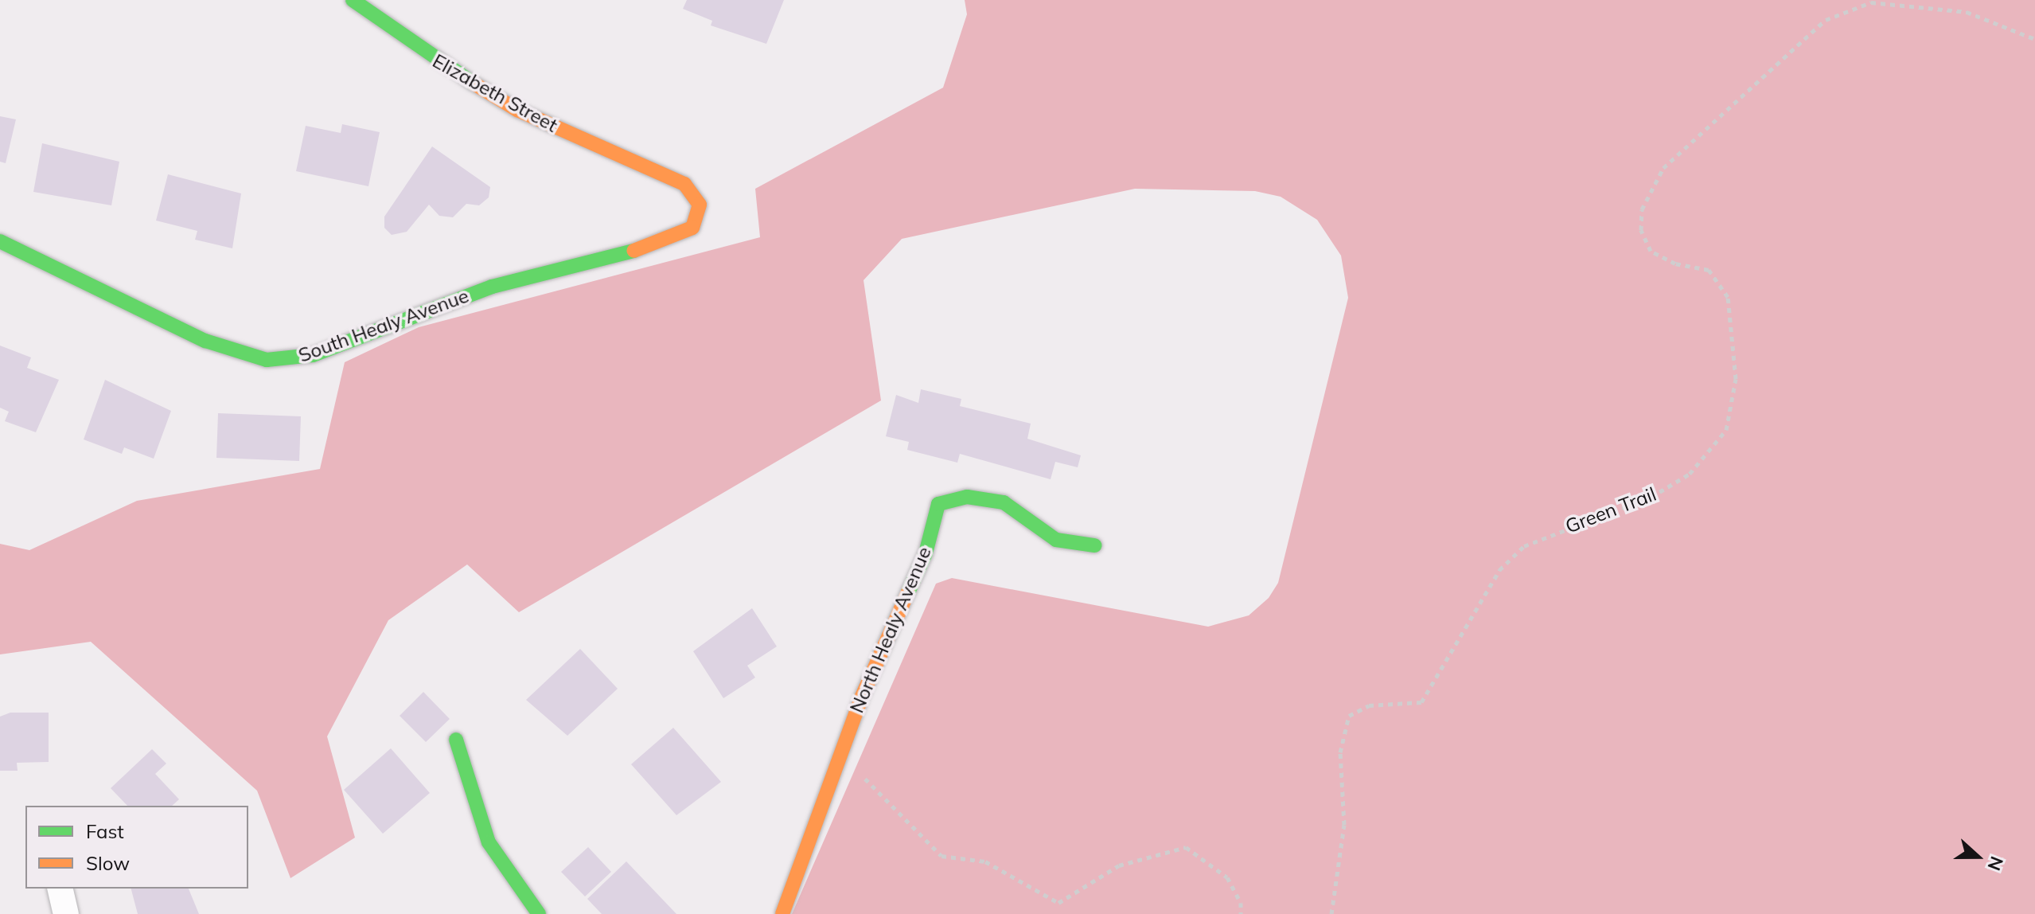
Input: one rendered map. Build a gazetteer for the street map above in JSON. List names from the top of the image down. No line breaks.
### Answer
{"streets":{"street":["Elizabeth Street","South Healy Avenue","North Healy Avenue"],"path":["Green Trail"]},"crossings":[["Elizabeth Street","South Healy Avenue"]],"legend":["Fast","Slow"],"north":"right"}
